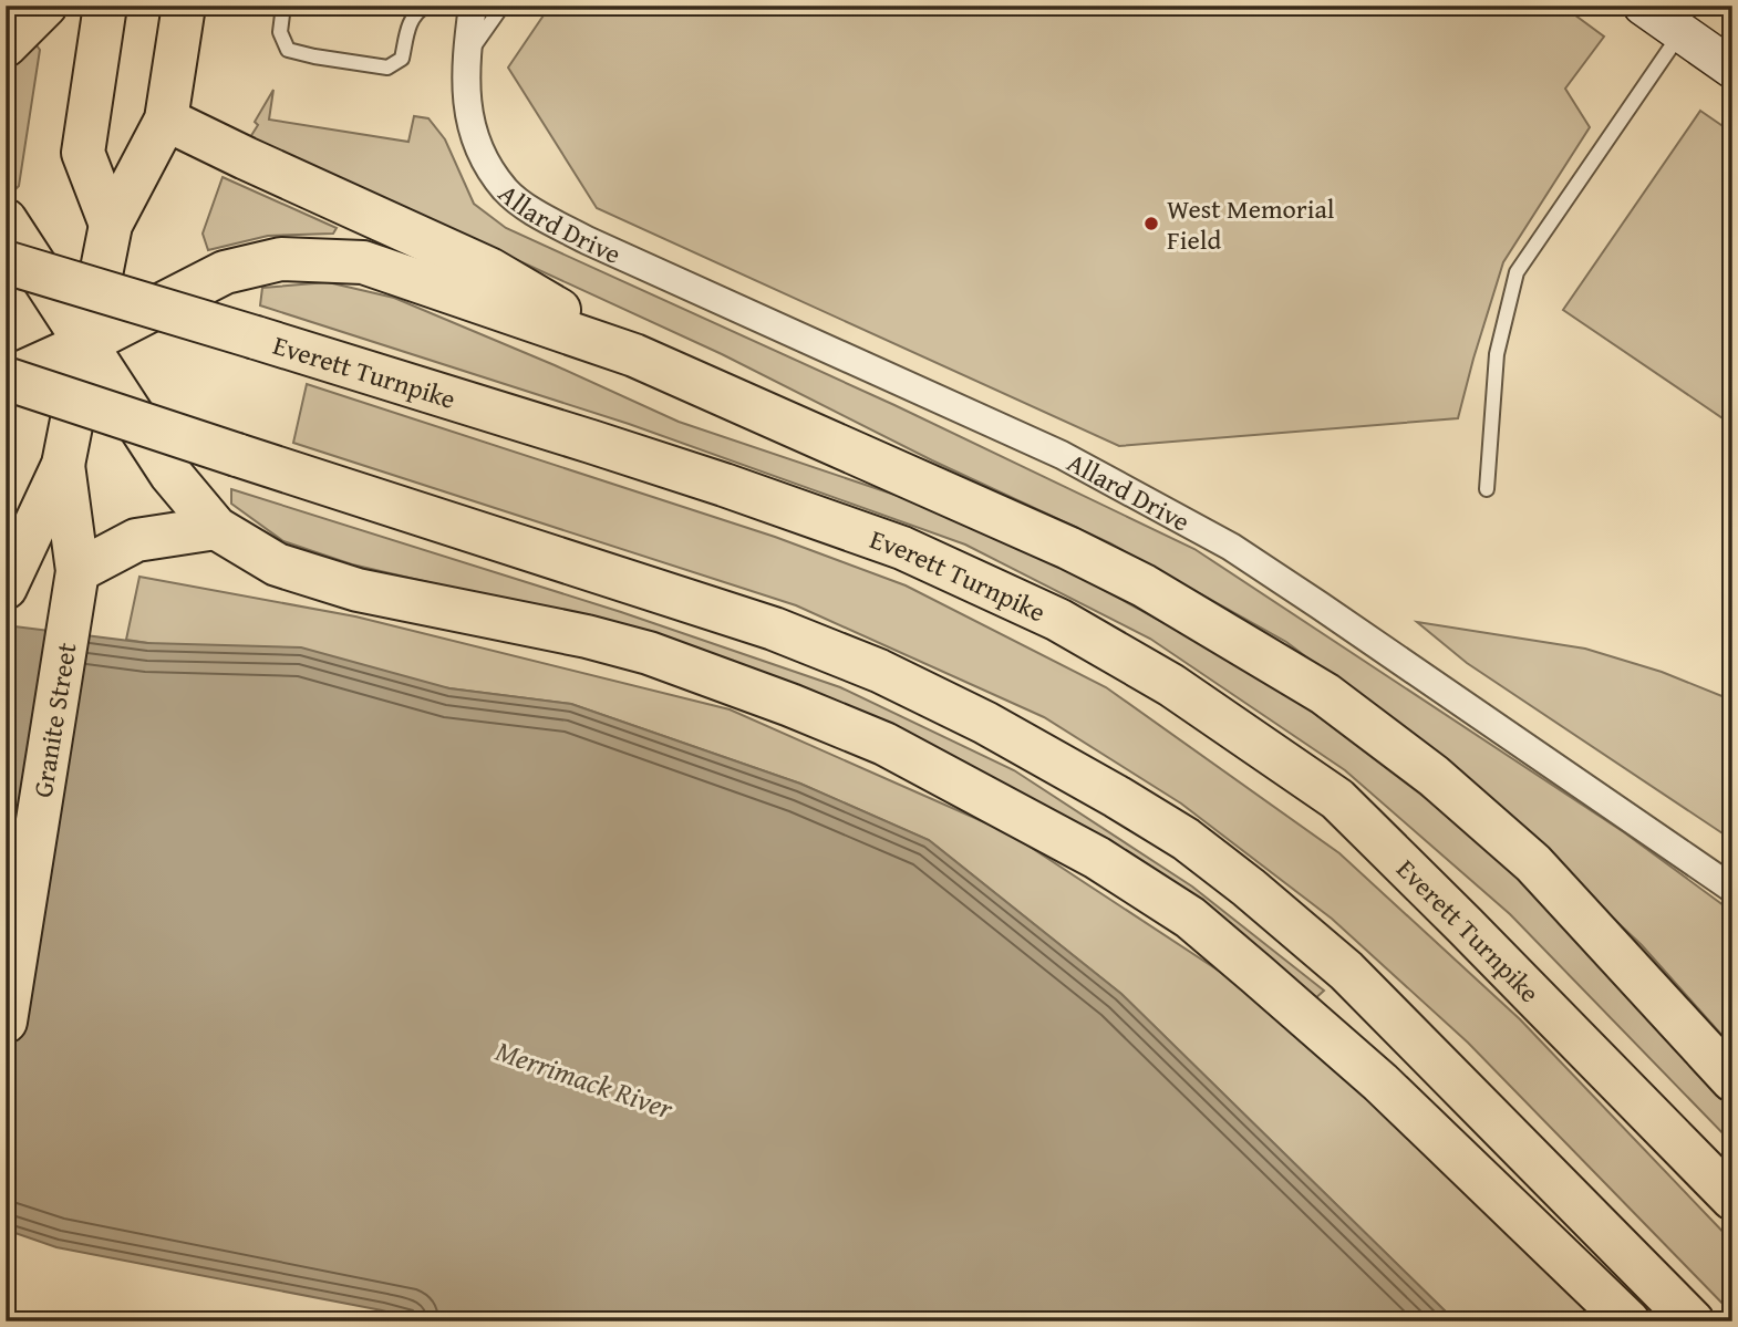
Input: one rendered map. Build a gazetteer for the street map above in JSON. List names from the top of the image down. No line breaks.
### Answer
{"streets":{"main road":["Everett Turnpike","Granite Street"],"street":["Allard Drive"]},"water":["Merrimack River"],"places":["West Memorial Field"]}
